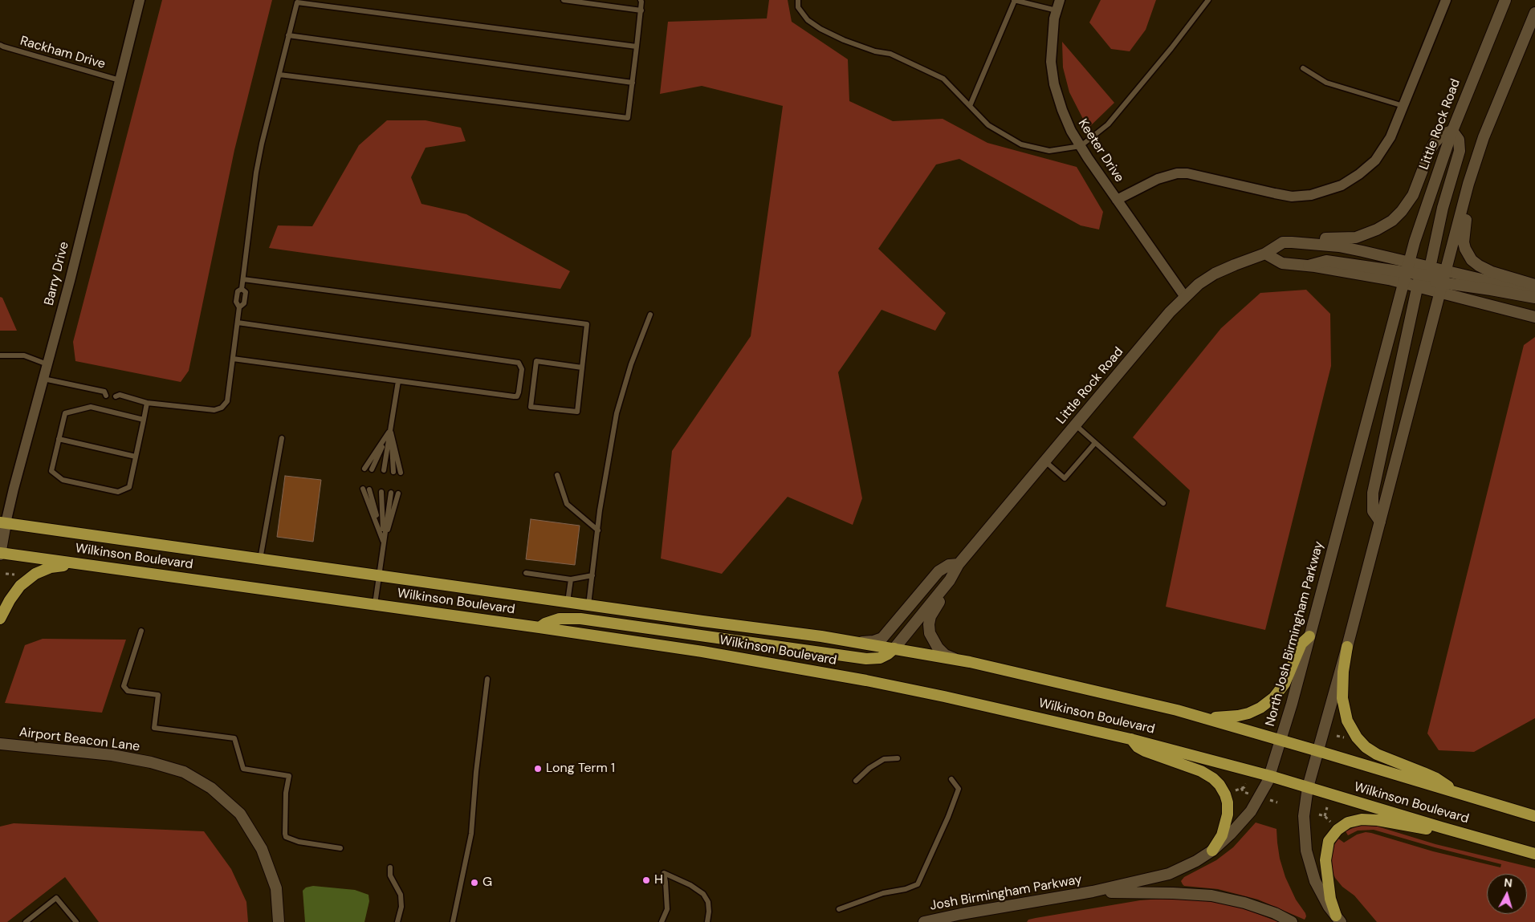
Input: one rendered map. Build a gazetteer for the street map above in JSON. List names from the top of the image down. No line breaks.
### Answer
{"streets":{"main road":["Little Rock Road","Barry Drive","Wilkinson Boulevard","North Josh Birmingham Parkway","Airport Beacon Lane","Josh Birmingham Parkway"],"street":["Keeter Drive"],"lane":["Rackham Drive"]},"crossings":[["Rackham Drive","Barry Drive"],["Little Rock Road","Keeter Drive"],["Little Rock Road","Wilkinson Boulevard"],["Little Rock Road","North Josh Birmingham Parkway"],["Barry Drive","Wilkinson Boulevard"],["Wilkinson Boulevard","North Josh Birmingham Parkway"],["North Josh Birmingham Parkway","Josh Birmingham Parkway"]],"places":["Long Term 1","H","G"],"north":"top"}
